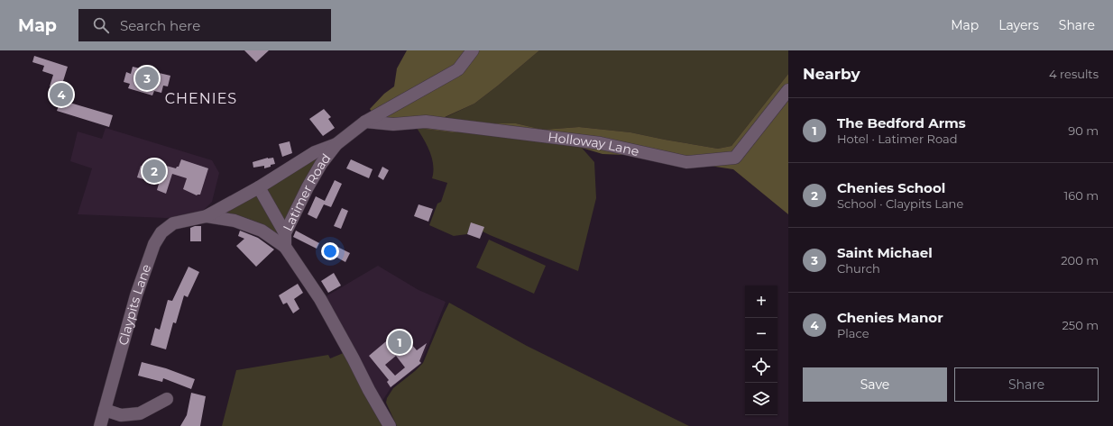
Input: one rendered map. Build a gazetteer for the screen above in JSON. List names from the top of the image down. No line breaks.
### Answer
{"streets":{"street":["Holloway Lane","Latimer Road","Claypits Lane"]},"crossings":[["Holloway Lane","Latimer Road"],["Latimer Road","Claypits Lane"]],"districts":["CHENIES"],"page":{"header":"Map","search":"Search here","nav":["Map","Layers","Share"],"heading":["Nearby","4 results"],"pins":["3","4","2","1"],"list":[{"mark":"1","name":"The Bedford Arms","note":"Hotel · Latimer Road","value":"90 m"},{"mark":"2","name":"Chenies School","note":"School · Claypits Lane","value":"160 m"},{"mark":"3","name":"Saint Michael","note":"Church","value":"200 m"},{"mark":"4","name":"Chenies Manor","note":"Place","value":"250 m"}],"map_buttons":["+","−"],"buttons":["Save","Share"]}}
